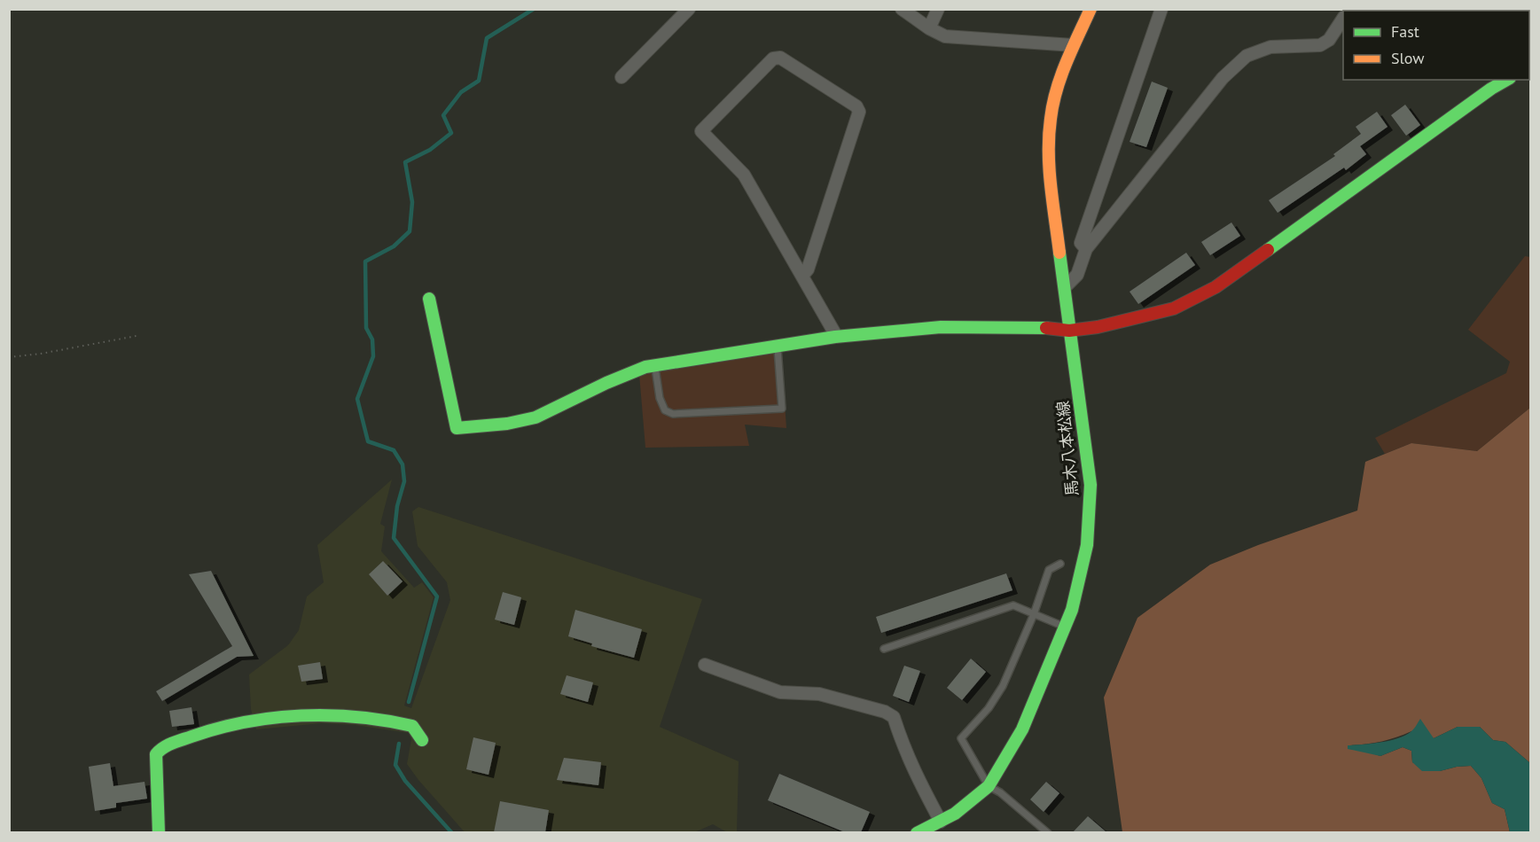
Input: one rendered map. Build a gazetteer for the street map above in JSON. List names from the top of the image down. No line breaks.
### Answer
{"streets":{"street":["馬木八本松線"]},"legend":["Fast","Slow"]}
